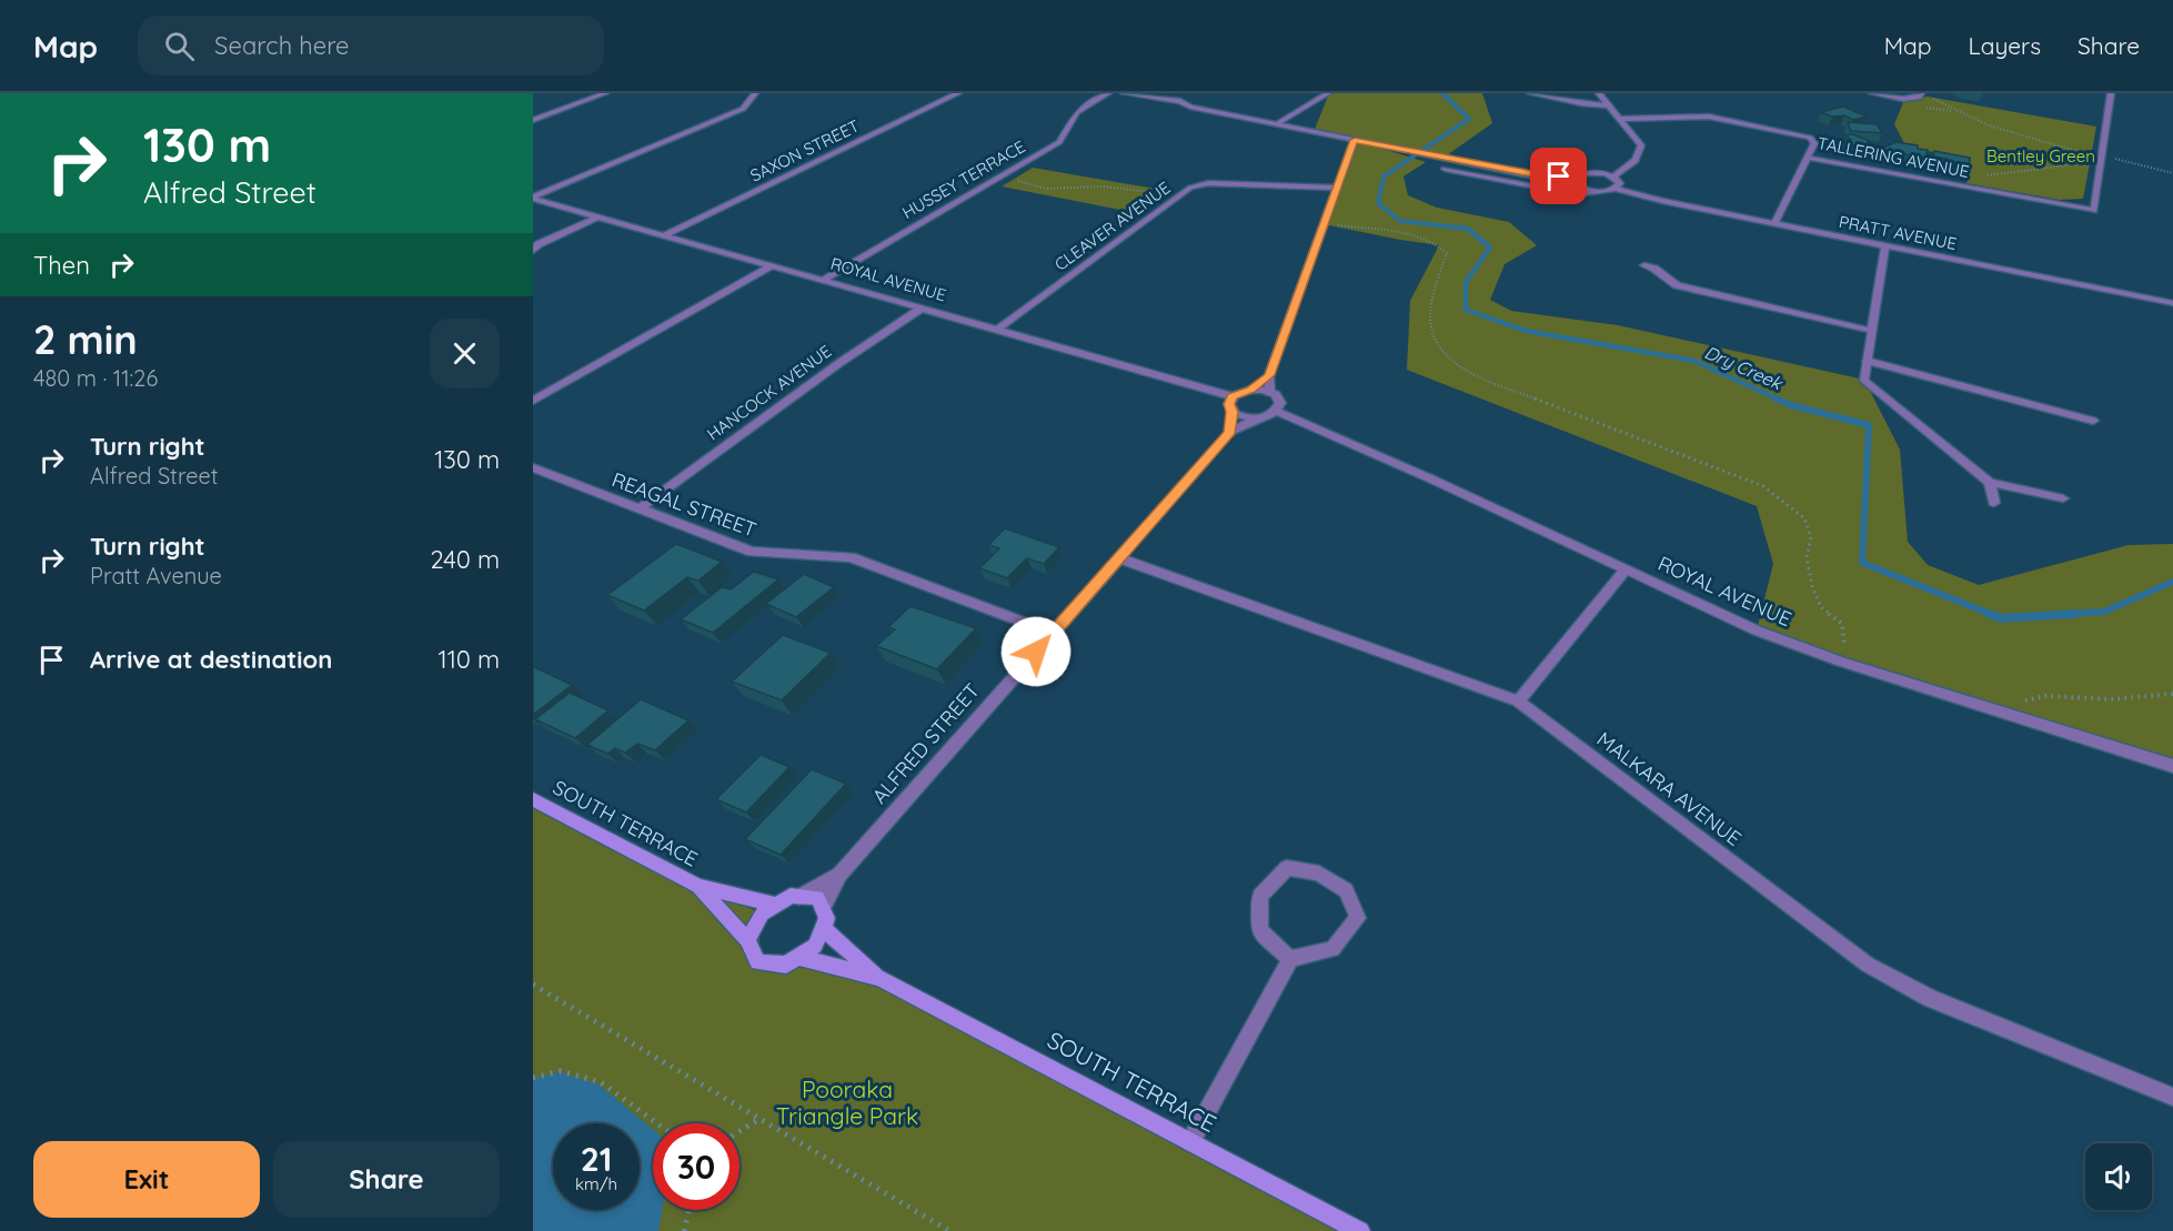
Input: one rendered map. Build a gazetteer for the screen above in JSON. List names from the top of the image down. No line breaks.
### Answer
{"streets":{"street":["SAXON STREET","TALLERING AVENUE","HUSSEY TERRACE","CLEAVER AVENUE","PRATT AVENUE","ROYAL AVENUE","HANCOCK AVENUE","REAGAL STREET","ALFRED STREET","MALKARA AVENUE","SOUTH TERRACE"]},"crossings":[["SAXON STREET","ROYAL AVENUE"],["HUSSEY TERRACE","ROYAL AVENUE"],["CLEAVER AVENUE","ROYAL AVENUE"],["ROYAL AVENUE","HANCOCK AVENUE"],["ROYAL AVENUE","ALFRED STREET"],["HANCOCK AVENUE","REAGAL STREET"],["REAGAL STREET","ALFRED STREET"],["ALFRED STREET","MALKARA AVENUE"],["ALFRED STREET","SOUTH TERRACE"]],"water":["Dry Creek"],"parks":["Bentley Green","Pooraka Triangle Park"],"page":{"header":"Map","search":"Search here","nav":["Map","Layers","Share"],"turn":["130 m","Alfred Street"],"then":"Then","heading":["2 min","480 m · 11:26"],"list":[{"name":"Turn right","note":"Alfred Street","value":"130 m"},{"name":"Turn right","note":"Pratt Avenue","value":"240 m"},{"name":"Arrive at destination","value":"110 m"}],"speed":"21 km/h","limit":"30","buttons":["Exit","Share"]}}
